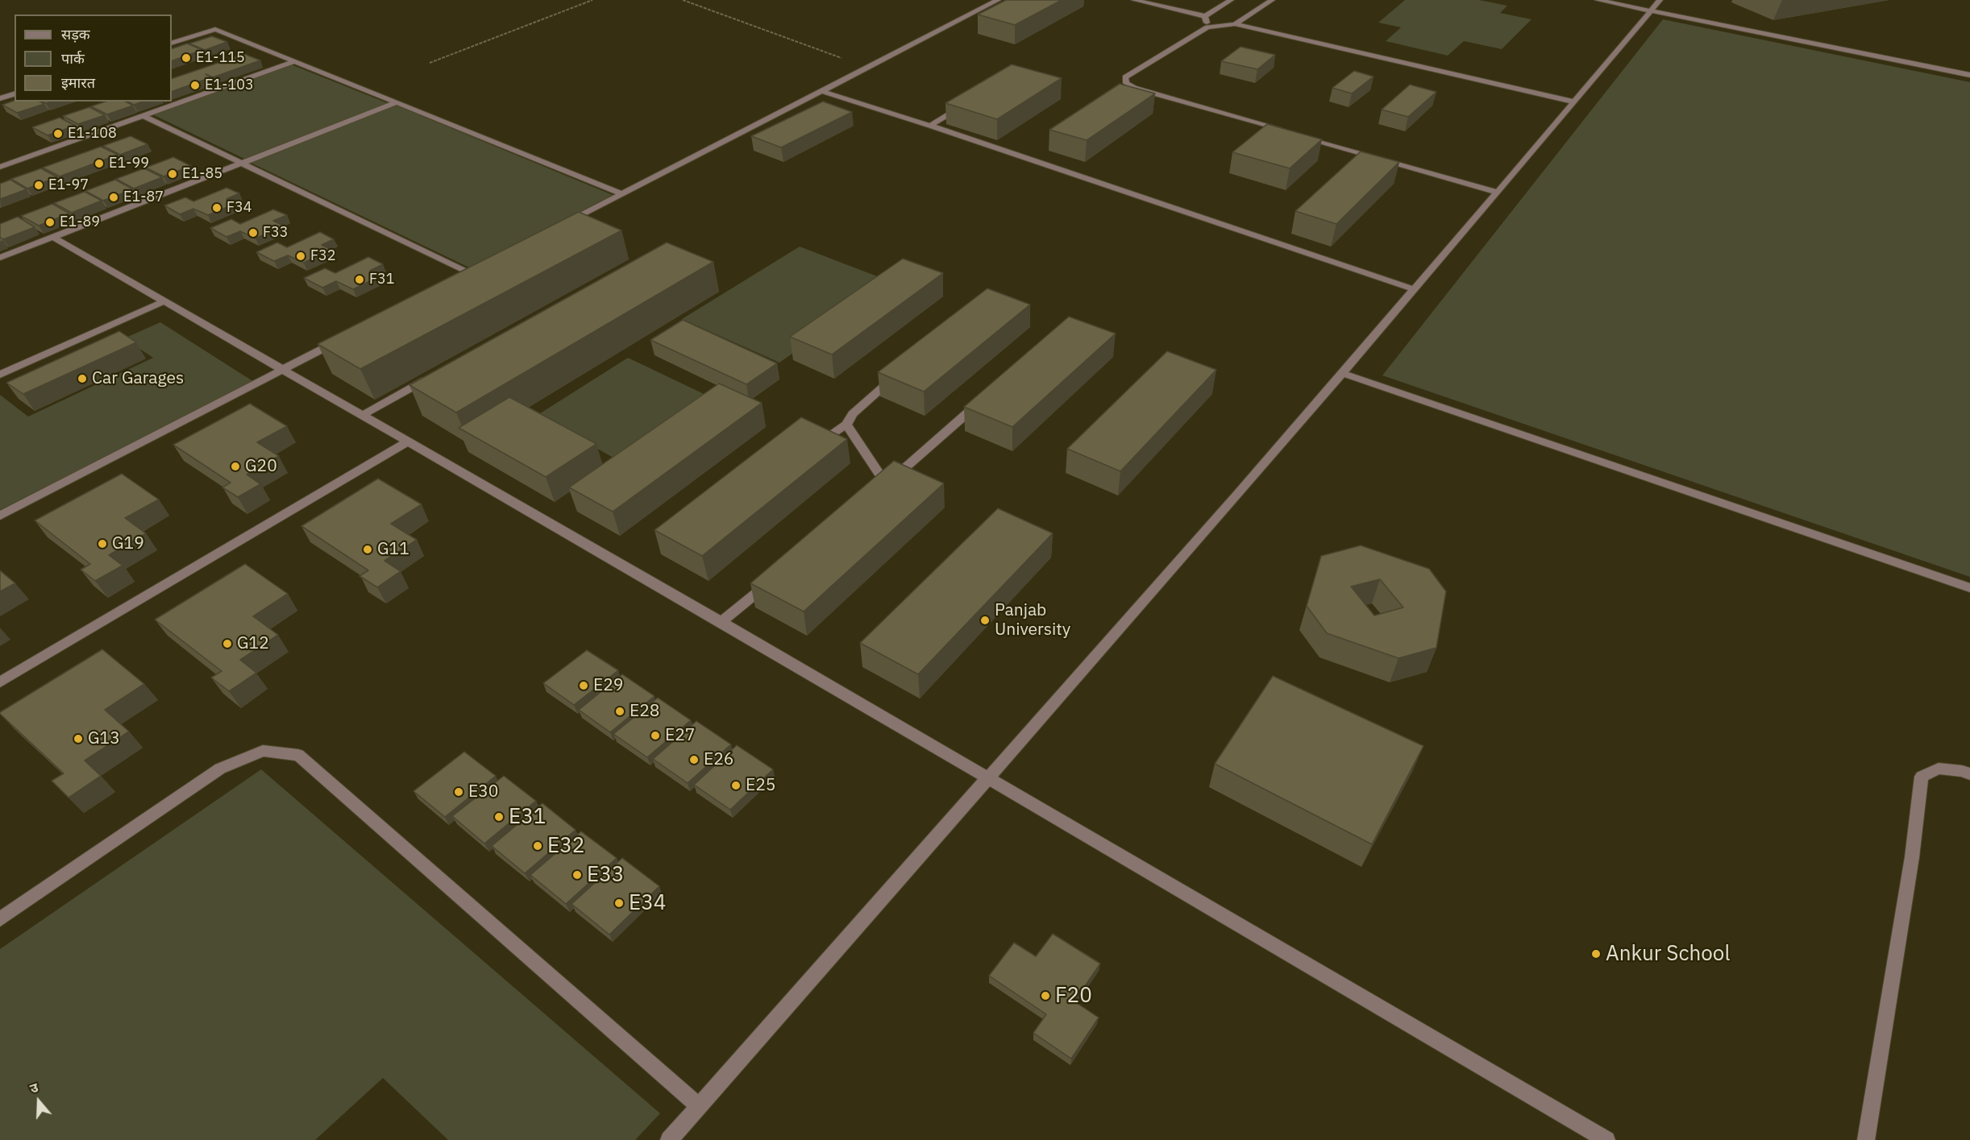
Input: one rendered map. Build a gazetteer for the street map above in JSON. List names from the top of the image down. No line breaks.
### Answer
{"places":["E1-115","E1-103","E1-108","E1-99","E1-85","E1-97","E1-87","F34","E1-89","F33","F32","F31","Car Garages","G20","G19","G11","Panjab University","G12","E29","E28","E27","G13","E26","E25","E30","E31","E32","E33","E34","Ankur School","F20"],"legend":["सड़क","पार्क","इमारत"],"north":"top"}
